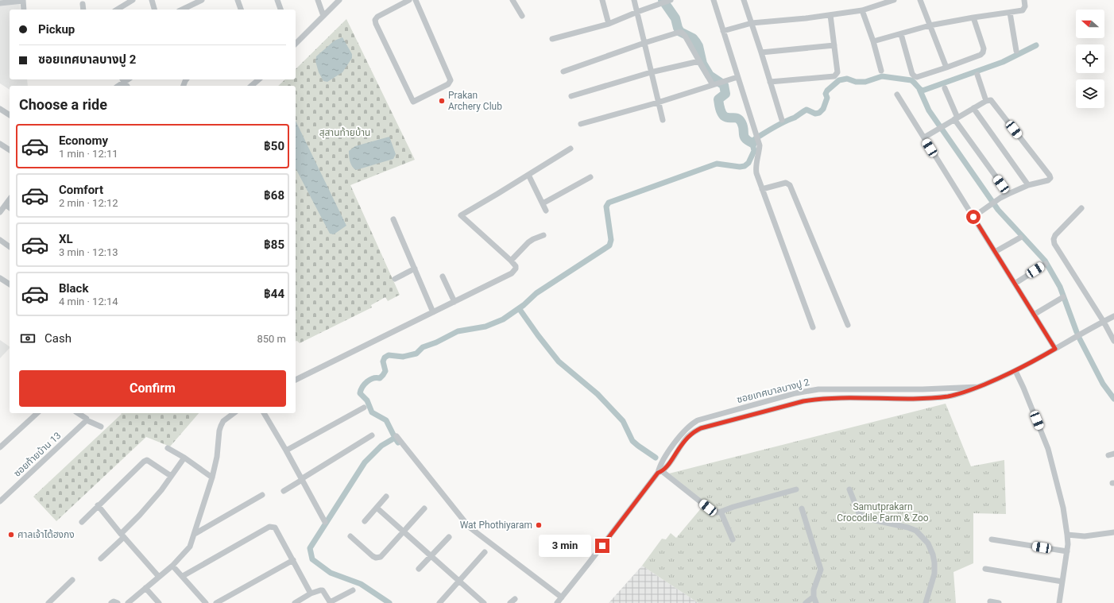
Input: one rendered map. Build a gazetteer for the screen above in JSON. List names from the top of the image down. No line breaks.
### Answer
{"streets":{"street":["ซอยเทศบาลบางปู 2","ซอยท้ายบ้าน 13"]},"parks":["สุสานท้ายบ้าน","Samutprakarn Crocodile Farm & Zoo"],"places":["Prakan Archery Club","Wat Phothiyaram","ศาลเจ้าไต้ฮงกง"],"north":"left","page":{"banner":["Pickup","ซอยเทศบาลบางปู 2"],"heading":"Choose a ride","list":[{"name":"Economy","note":"1 min · 12:11","value":"฿50"},{"name":"Comfort","note":"2 min · 12:12","value":"฿68"},{"name":"XL","note":"3 min · 12:13","value":"฿85"},{"name":"Black","note":"4 min · 12:14","value":"฿44"}],"pay":["Cash","850 m"],"buttons":"Confirm","bubble":"3 min"}}
